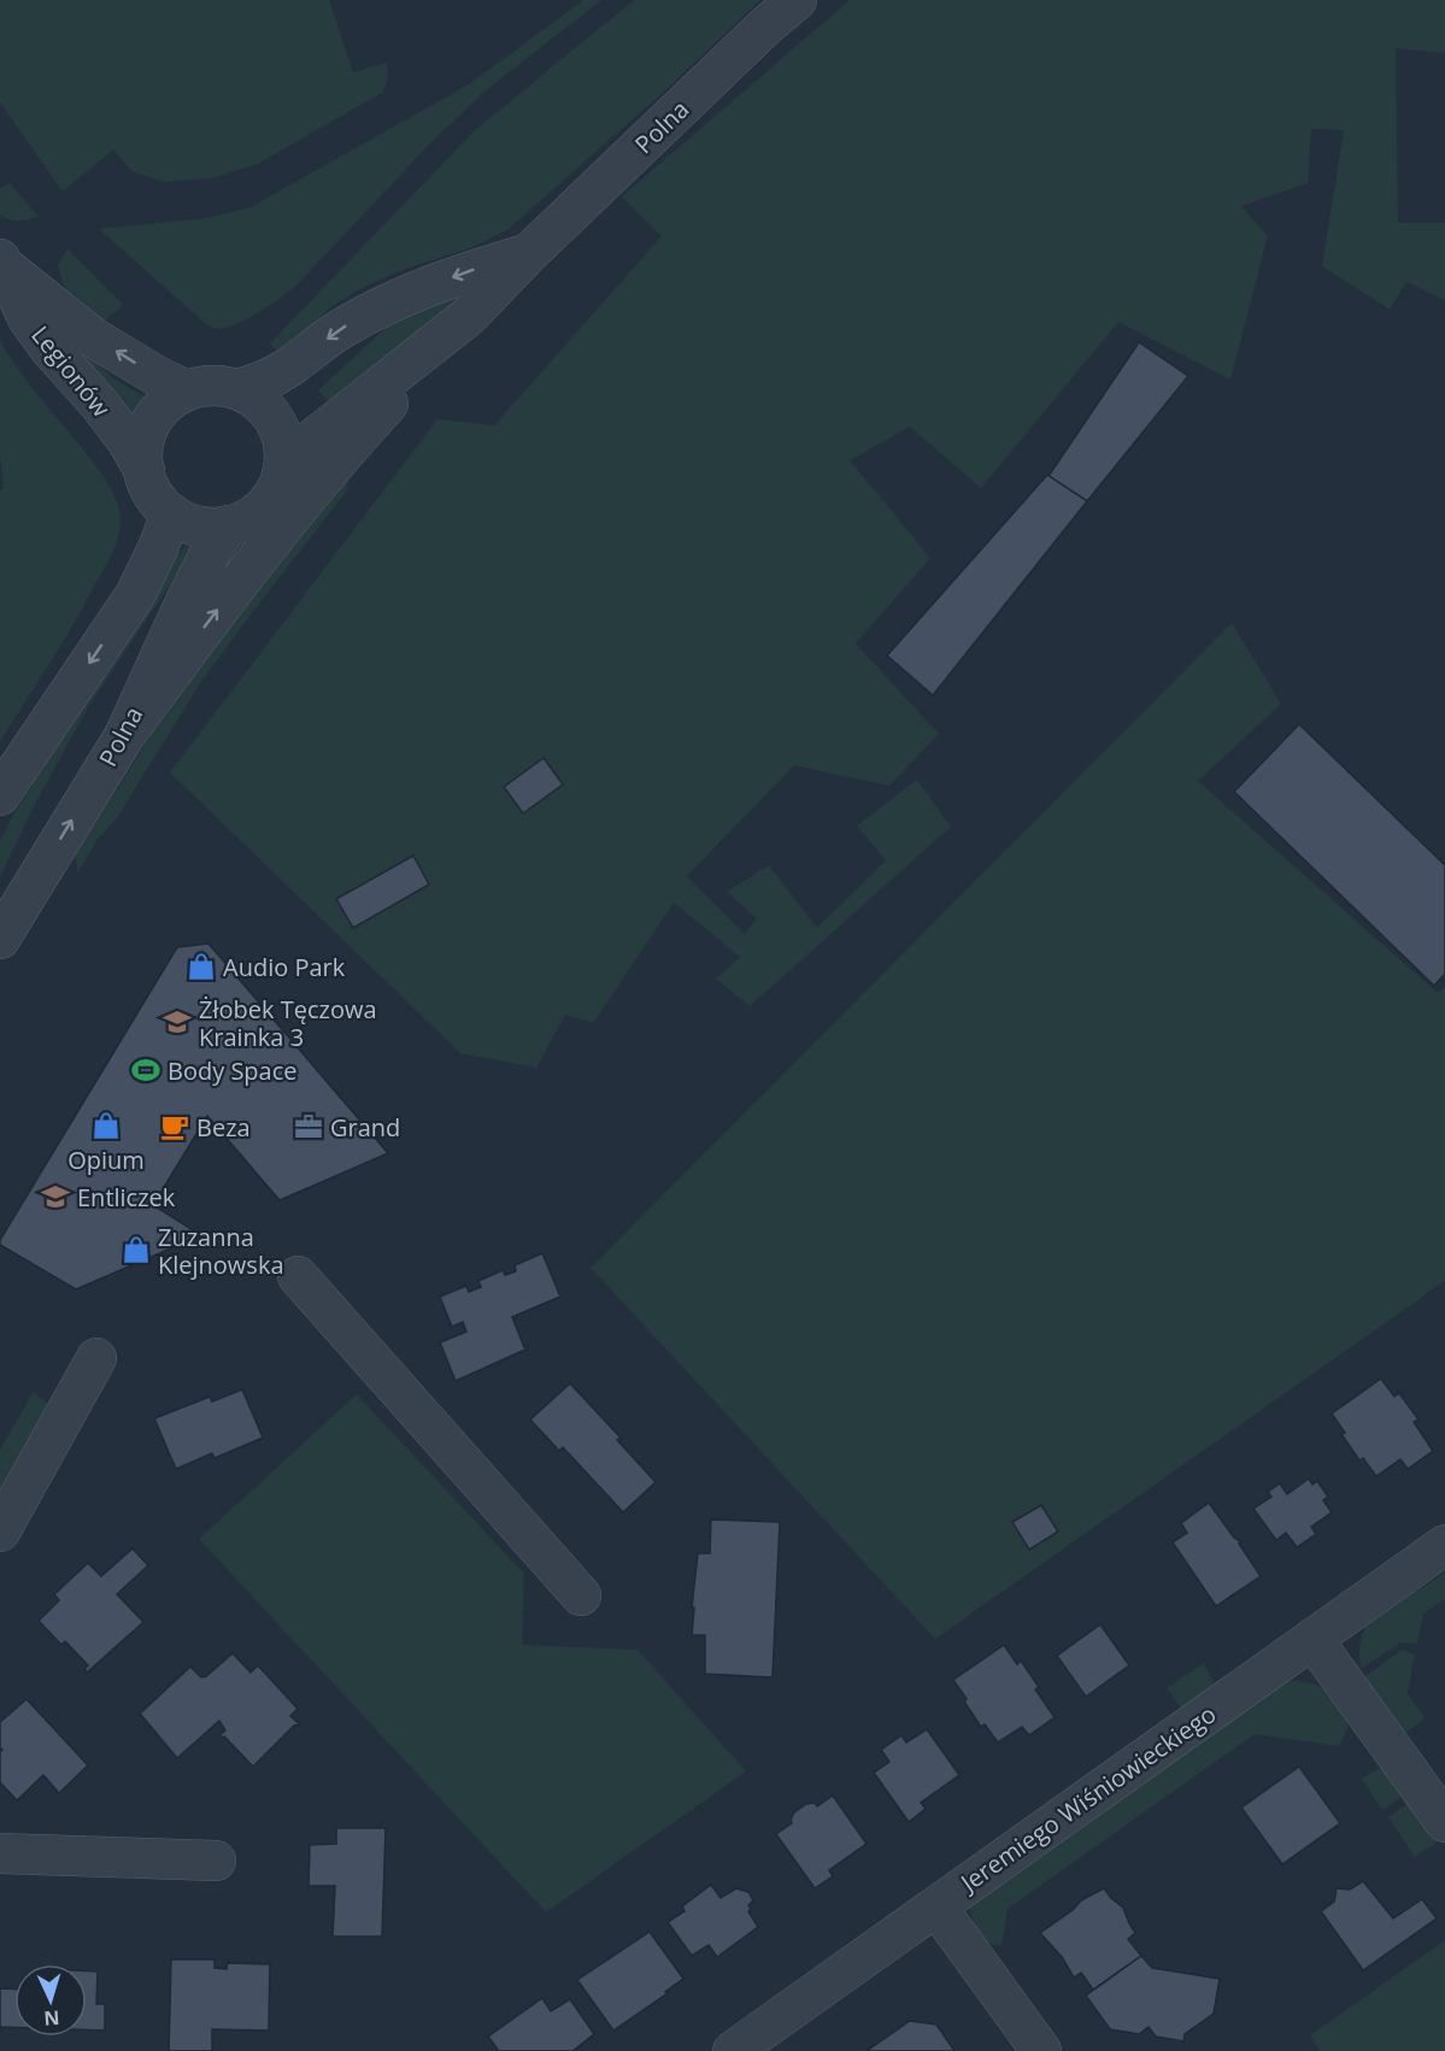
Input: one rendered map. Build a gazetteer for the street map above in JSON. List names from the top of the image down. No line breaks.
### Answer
{"streets":{"street":["Polna","Legionów","Jeremiego Wiśniowieckiego"]},"crossings":[["Polna","Legionów"]],"places":{"shop":["Audio Park","Opium","Zuzanna Klejnowska"],"school or university":["Żłobek Tęczowa Krainka 3","Entliczek"],"sports":["Body Space"],"cafe":["Beza"],"office":["Grand"]},"north":"bottom"}
